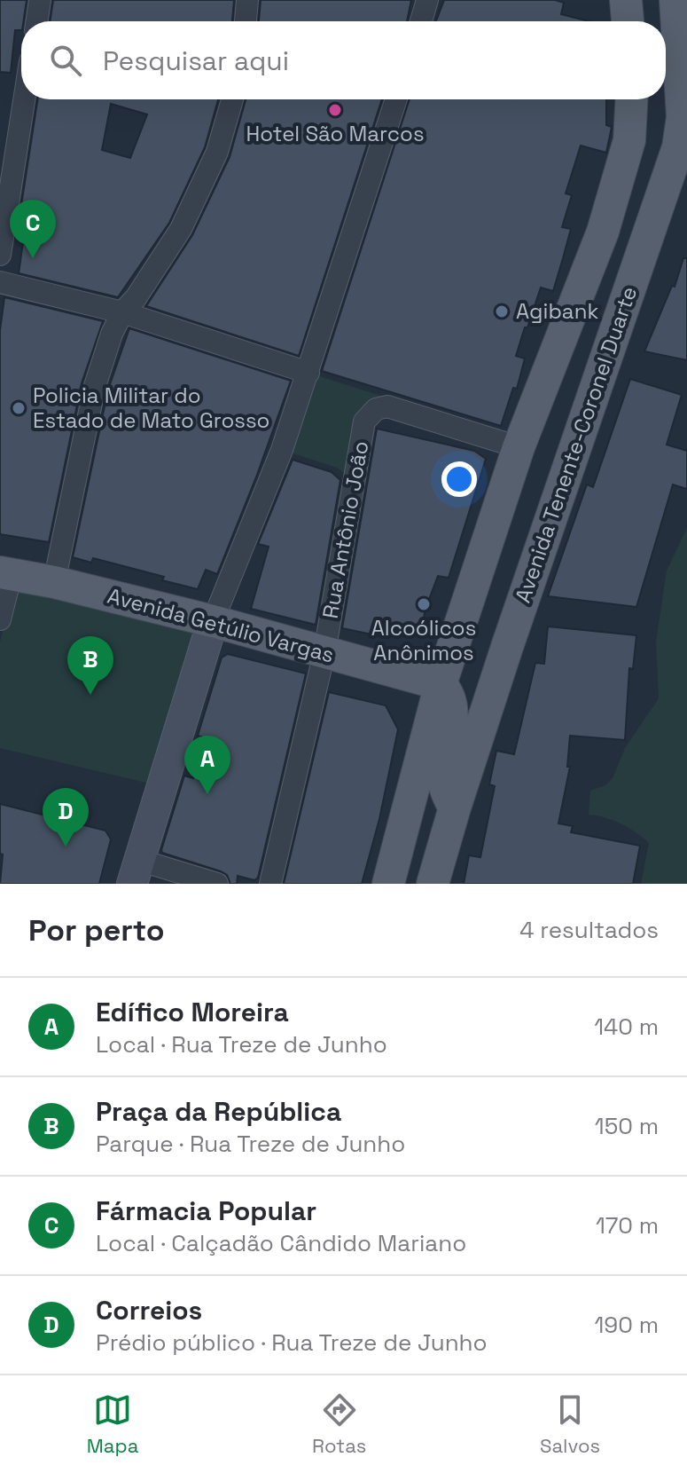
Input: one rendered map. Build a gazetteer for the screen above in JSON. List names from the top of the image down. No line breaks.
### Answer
{"streets":{"main road":["Avenida Tenente-Coronel Duarte","Avenida Getúlio Vargas"],"street":["Rua Antônio João"]},"crossings":[["Rua Antônio João","Avenida Getúlio Vargas"]],"places":["Hotel São Marcos","Agibank","Policia Militar do Estado de Mato Grosso","Alcoólicos Anônimos"],"page":{"search":"Pesquisar aqui","pins":["C","B","A","D"],"heading":["Por perto","4 resultados"],"list":[{"mark":"A","name":"Edífico Moreira","note":"Local · Rua Treze de Junho","value":"140 m"},{"mark":"B","name":"Praça da República","note":"Parque · Rua Treze de Junho","value":"150 m"},{"mark":"C","name":"Fármacia Popular","note":"Local · Calçadão Cândido Mariano","value":"170 m"},{"mark":"D","name":"Correios","note":"Prédio público · Rua Treze de Junho","value":"190 m"}],"nav":["Mapa","Rotas","Salvos"]}}
